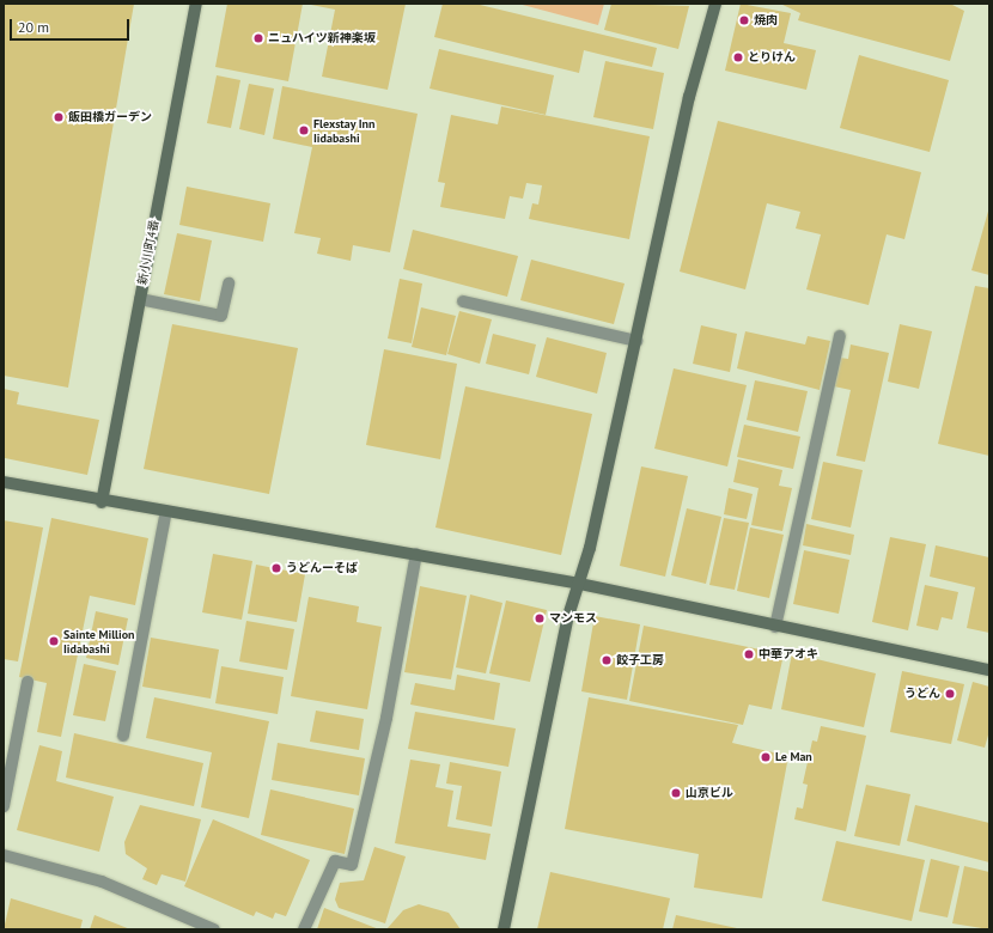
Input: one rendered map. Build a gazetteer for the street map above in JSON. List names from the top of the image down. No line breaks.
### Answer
{"streets":{"street":["新小川町4番"]},"places":["焼肉","ニュハイツ新神楽坂","とりけん","飯田橋ガーデン","Flexstay Inn Iidabashi","うどんーそば","マンモス","Sainte Million Iidabashi","中華アオキ","餃子工房","うどん","Le Man","山京ビル"],"scale_bar":"20 m"}
